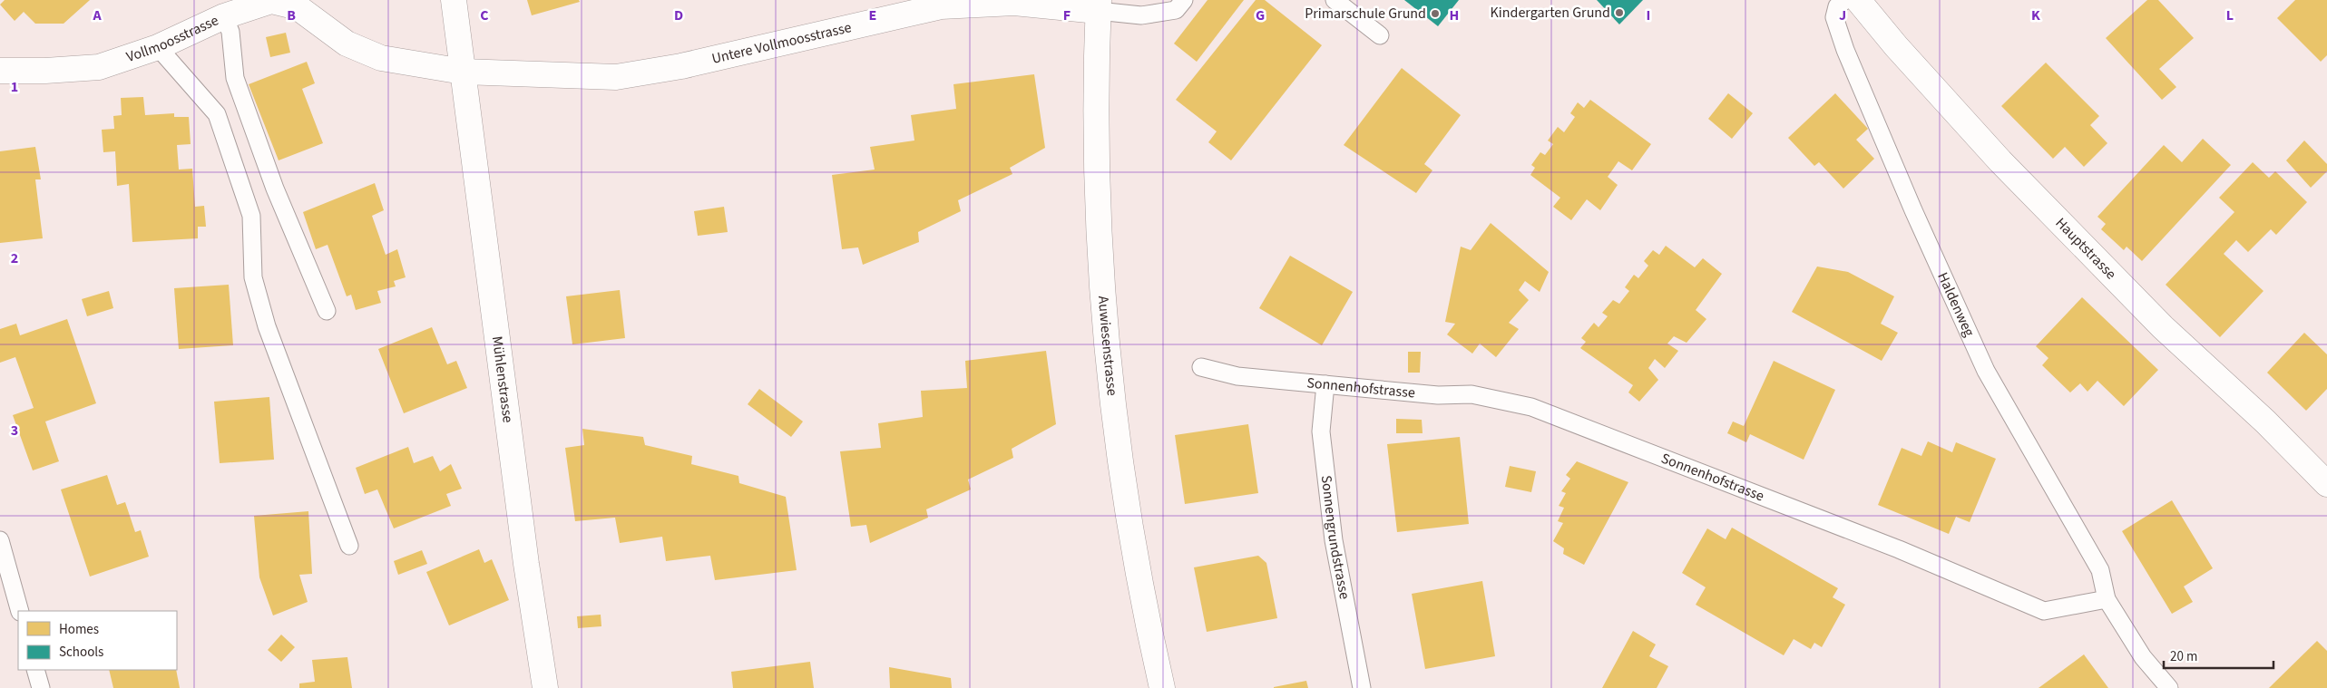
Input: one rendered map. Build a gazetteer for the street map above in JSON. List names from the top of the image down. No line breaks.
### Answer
{"streets":{"street":["Vollmoosstrasse","Untere Vollmoosstrasse","Hauptstrasse","Auwiesenstrasse","Mühlenstrasse"],"lane":["Haldenweg","Sonnenhofstrasse","Sonnengrundstrasse"]},"crossings":[["Vollmoosstrasse","Untere Vollmoosstrasse"],["Vollmoosstrasse","Mühlenstrasse"],["Untere Vollmoosstrasse","Auwiesenstrasse"],["Untere Vollmoosstrasse","Mühlenstrasse"],["Haldenweg","Sonnenhofstrasse"],["Sonnenhofstrasse","Sonnengrundstrasse"]],"places":["Kindergarten Grund","Primarschule Grund"],"legend":["Homes","Schools"],"scale_bar":"20 m","grid":{"columns":["A","B","C","D","E","F","G","H","I","J","K","L"],"rows":["1","2","3"]}}
